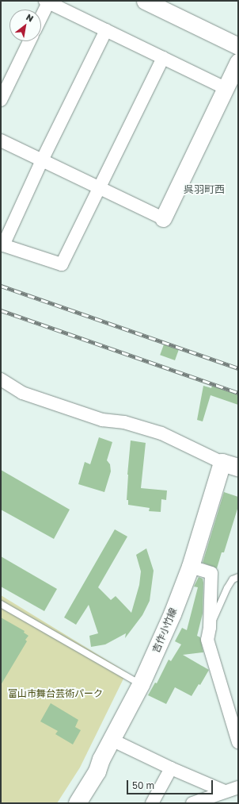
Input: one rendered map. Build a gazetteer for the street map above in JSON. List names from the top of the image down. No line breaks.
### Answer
{"streets":{"main road":["吉作小竹線"]},"districts":["呉羽町西"],"parks":["富山市舞台芸術パーク"],"scale_bar":"50 m","north":"top right"}
